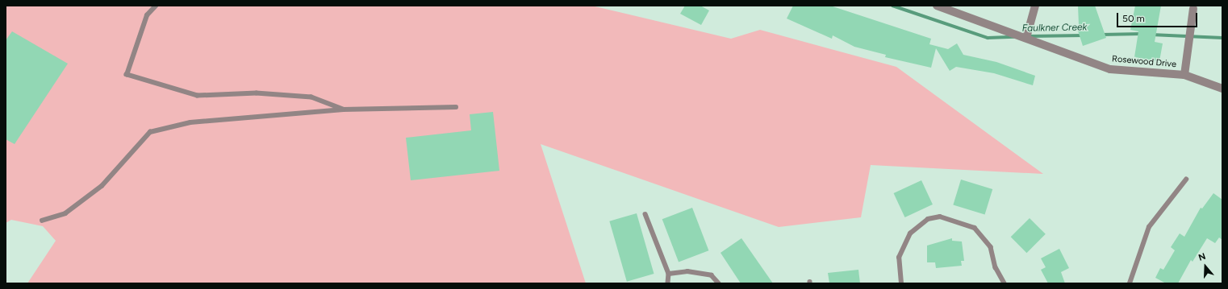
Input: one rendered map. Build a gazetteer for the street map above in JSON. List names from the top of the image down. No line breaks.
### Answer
{"streets":{"street":["Rosewood Drive"]},"water":["Faulkner Creek"],"scale_bar":"50 m","north":"top"}
